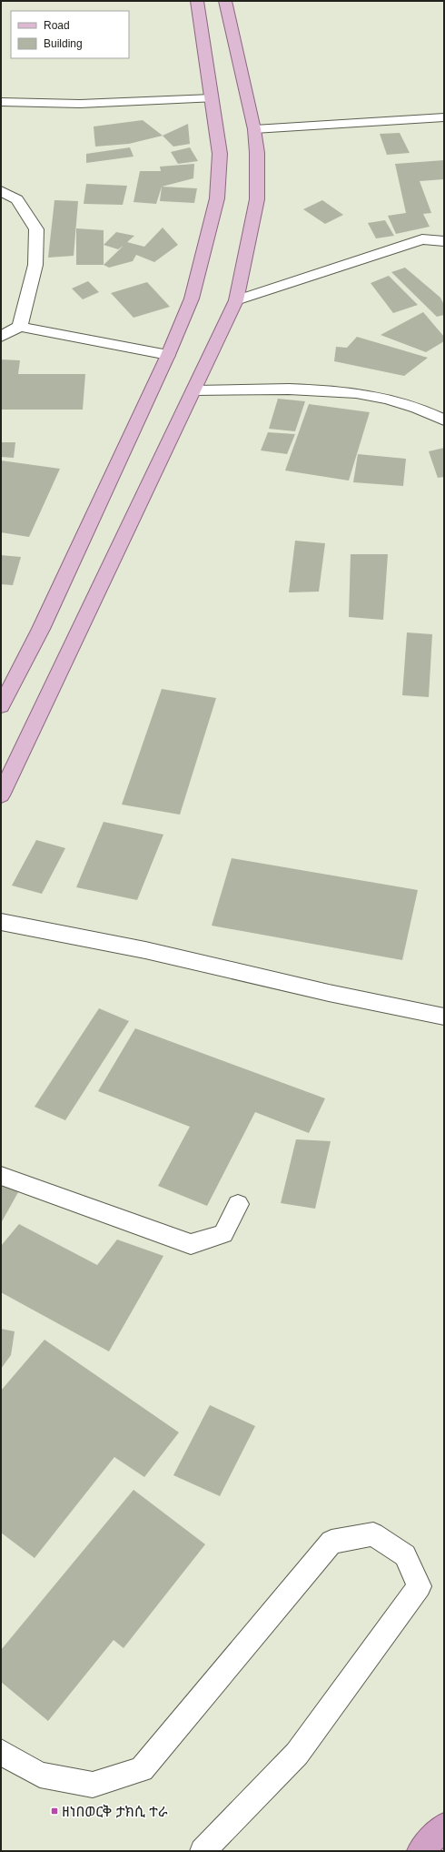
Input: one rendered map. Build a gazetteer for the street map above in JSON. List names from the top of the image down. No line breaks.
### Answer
{"places":{"transit":["ዘነበወርቅ ታክሲ ተራ"]},"legend":["Road","Building"]}
